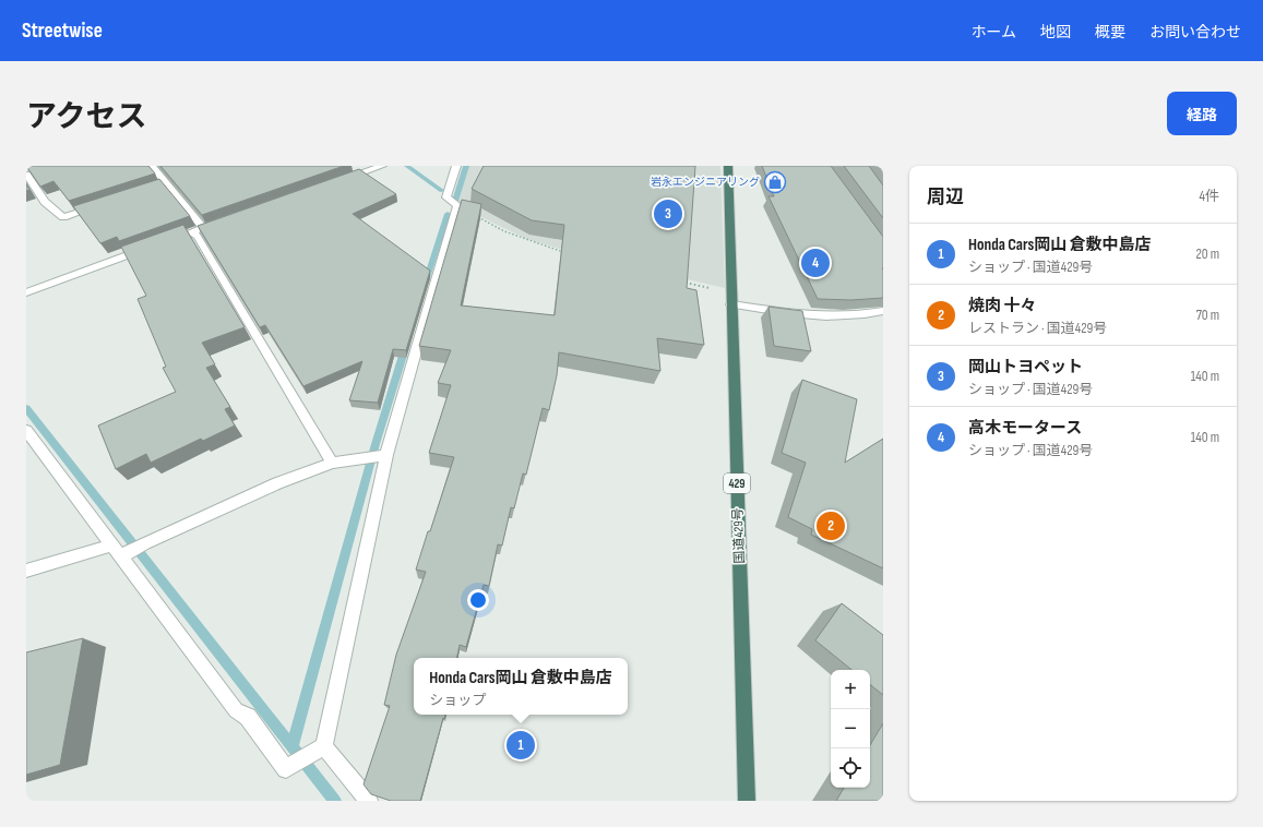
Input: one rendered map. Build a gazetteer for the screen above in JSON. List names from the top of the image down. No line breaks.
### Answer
{"streets":{"highway":["429","国道429号"]},"places":{"shop":["岩永エンジニアリング"]},"page":{"header":"Streetwise","nav":["ホーム","地図","概要","お問い合わせ"],"title":"アクセス","buttons":"経路","heading":["周辺","4件"],"pins":["3","4","2","1"],"list":[{"mark":"1","name":"Honda Cars岡山 倉敷中島店","note":"ショップ · 国道429号","value":"20 m"},{"mark":"2","name":"焼肉 十々","note":"レストラン · 国道429号","value":"70 m"},{"mark":"3","name":"岡山トヨペット","note":"ショップ · 国道429号","value":"140 m"},{"mark":"4","name":"高木モータース","note":"ショップ · 国道429号","value":"140 m"}],"popup":["Honda Cars岡山 倉敷中島店","ショップ"],"map_buttons":["+","−"]}}
